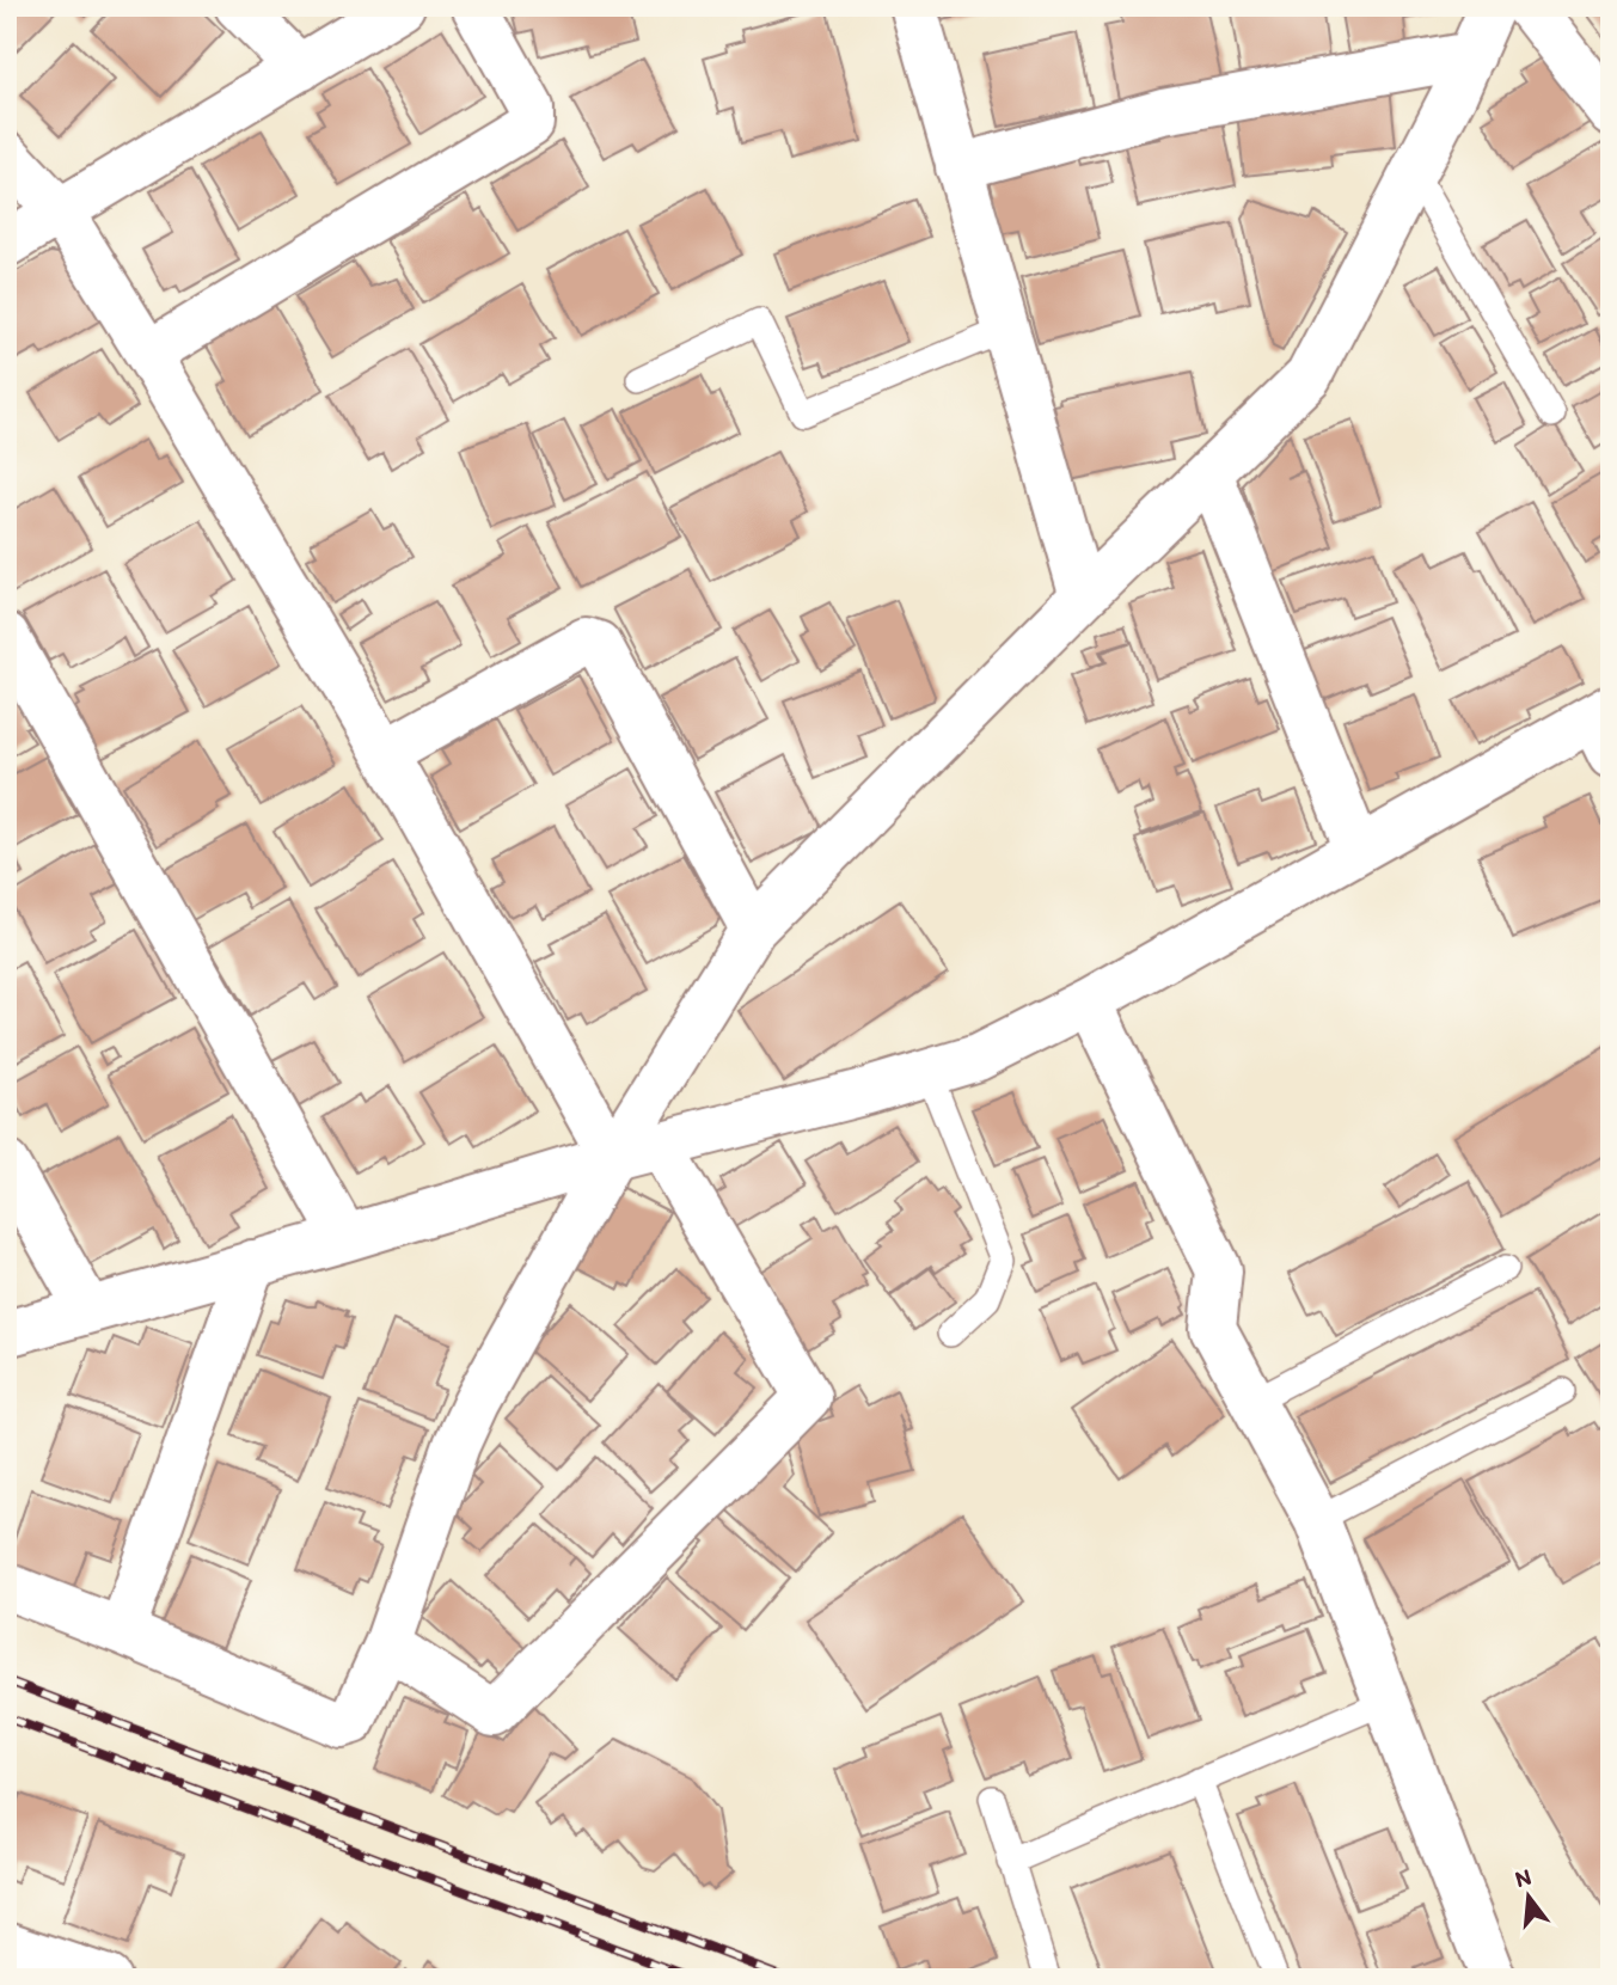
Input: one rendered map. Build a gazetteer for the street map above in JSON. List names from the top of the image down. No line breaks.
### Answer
{"north":"top"}
